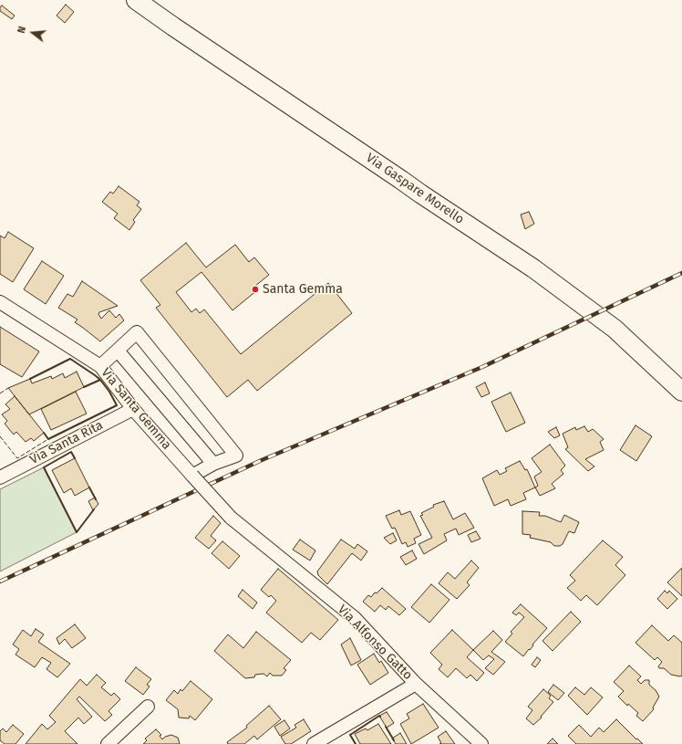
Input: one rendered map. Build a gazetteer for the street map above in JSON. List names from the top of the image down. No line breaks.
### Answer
{"streets":{"street":["Via Gaspare Morello","Via Santa Gemma","Via Santa Rita","Via Alfonso Gatto"]},"crossings":[["Via Santa Gemma","Via Santa Rita"],["Via Santa Gemma","Via Alfonso Gatto"]],"places":["Santa Gemma"],"north":"left"}
